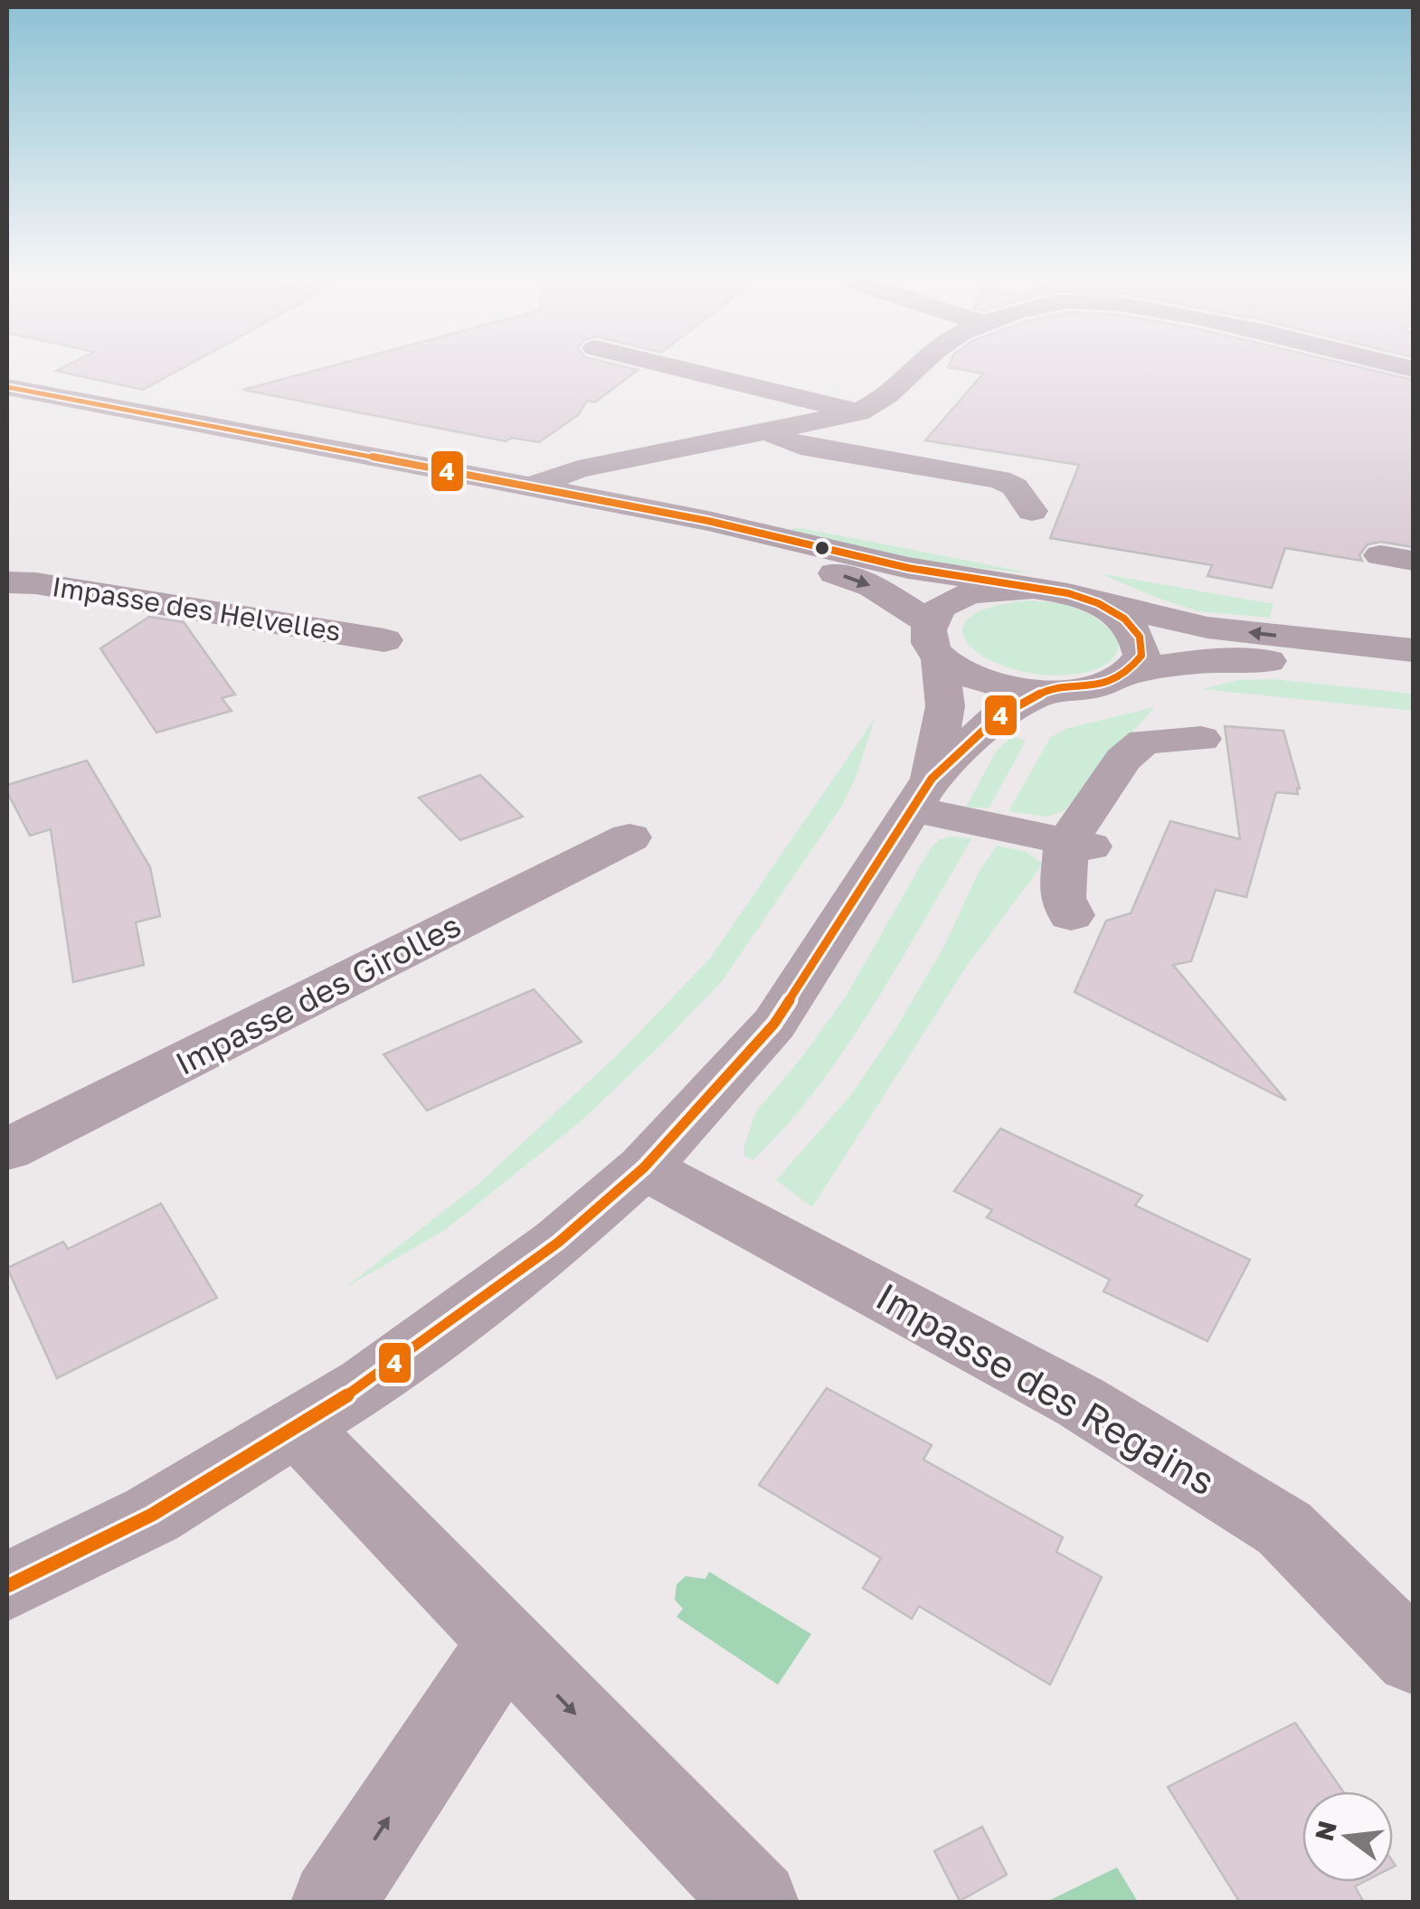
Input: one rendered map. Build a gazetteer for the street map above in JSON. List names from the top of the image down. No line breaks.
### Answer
{"streets":{"street":["Impasse des Helvelles","Impasse des Girolles","Impasse des Regains"]},"lines":["transit line 4"],"north":"left"}
